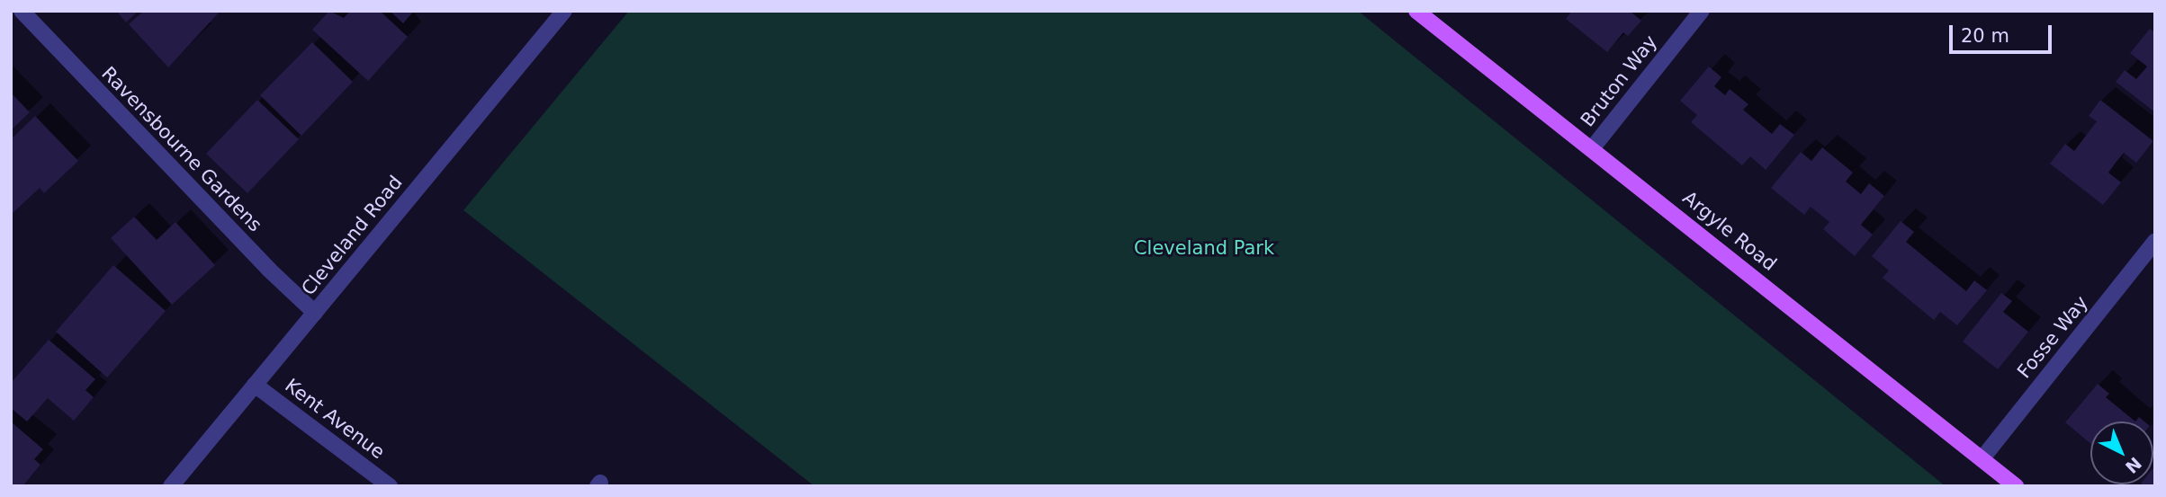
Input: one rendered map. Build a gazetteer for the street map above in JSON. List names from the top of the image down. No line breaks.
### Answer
{"streets":{"main road":["Argyle Road"],"street":["Bruton Way","Ravensbourne Gardens","Cleveland Road","Fosse Way","Kent Avenue"]},"crossings":[["Bruton Way","Argyle Road"],["Ravensbourne Gardens","Cleveland Road"],["Argyle Road","Fosse Way"],["Cleveland Road","Kent Avenue"]],"parks":["Cleveland Park"],"scale_bar":"20 m","north":"bottom right"}
